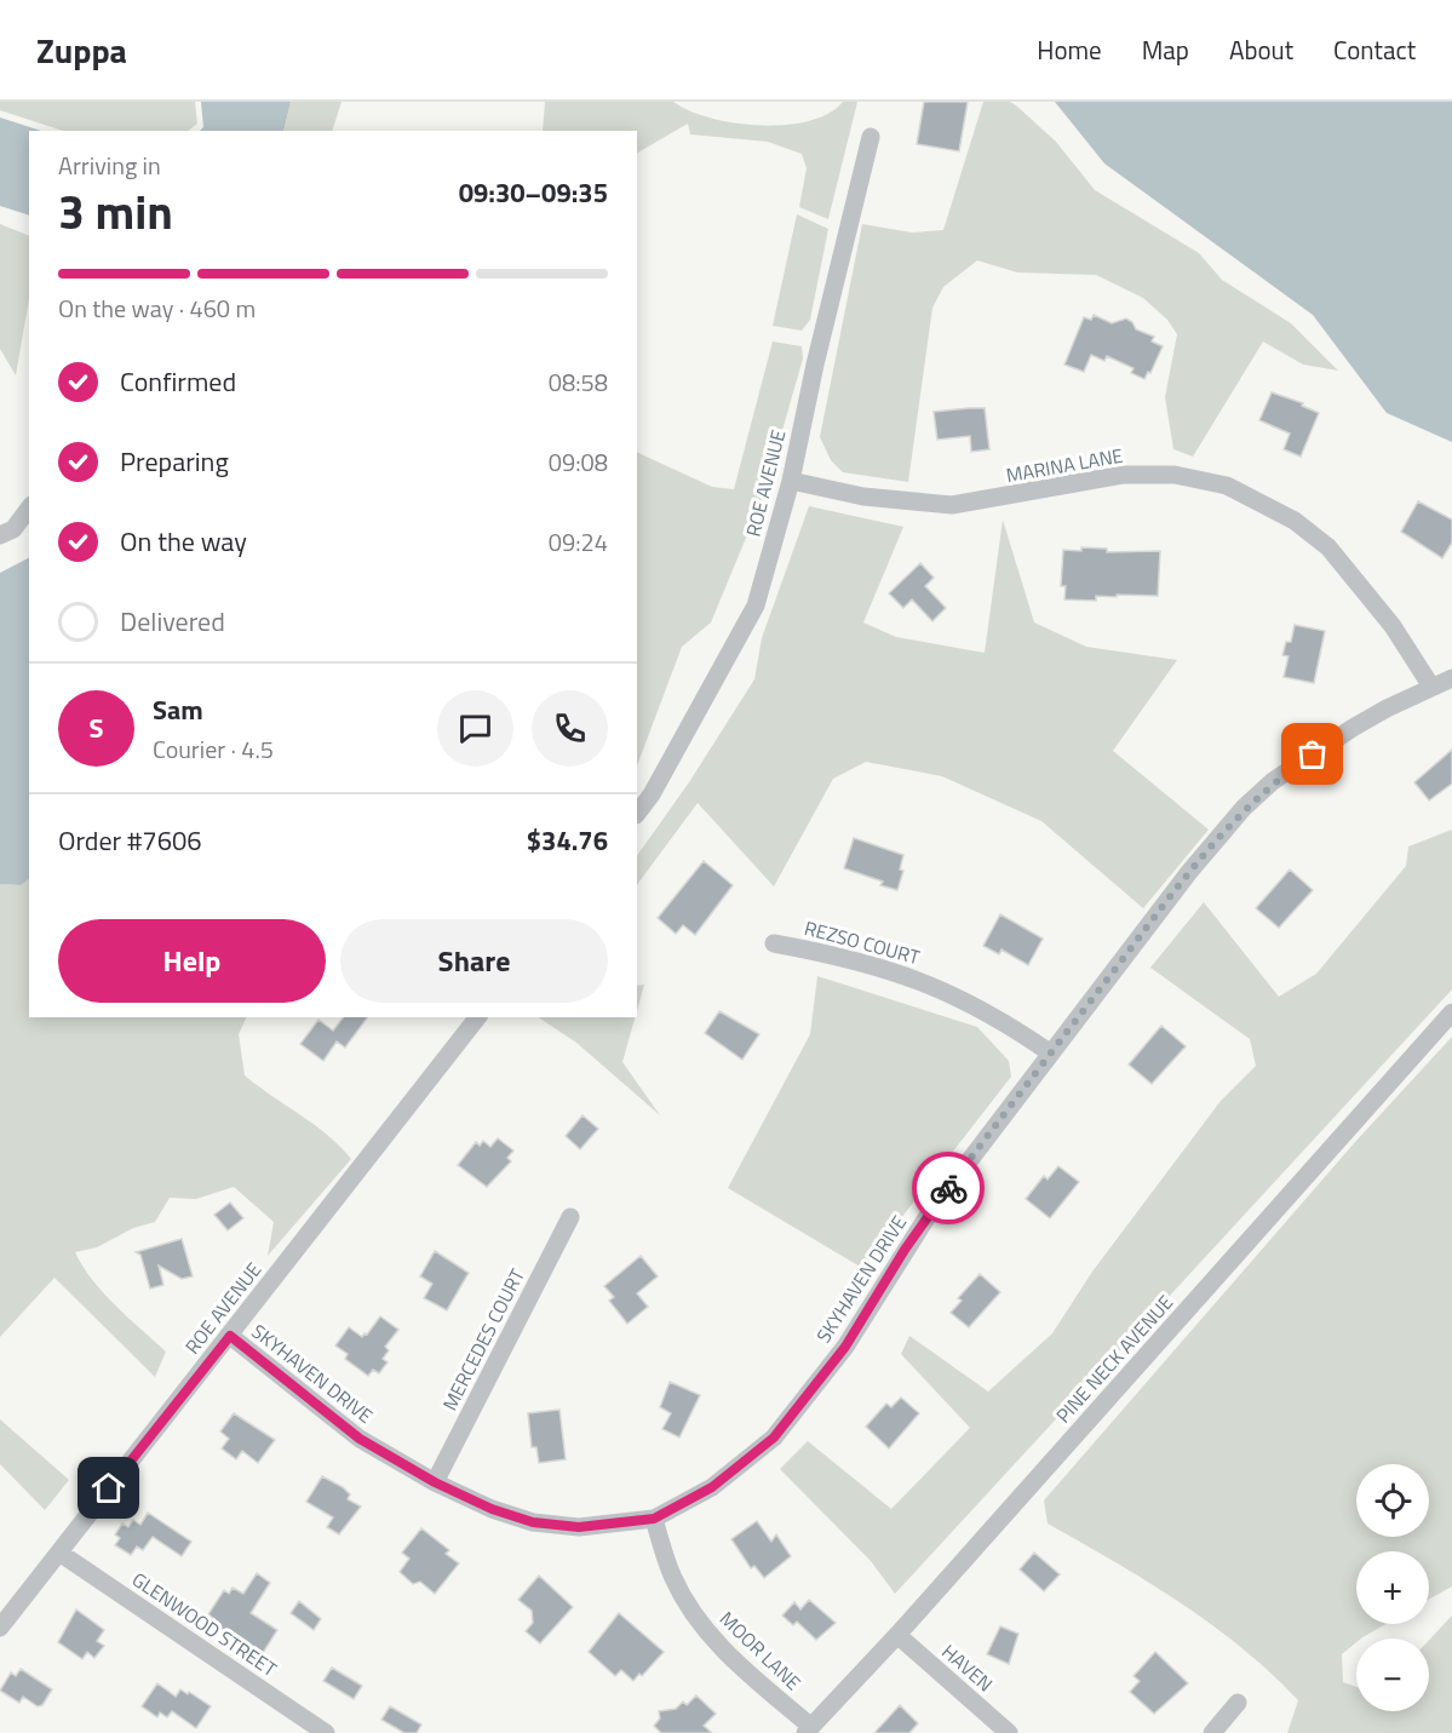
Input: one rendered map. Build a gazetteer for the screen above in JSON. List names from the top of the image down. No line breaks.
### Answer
{"streets":{"street":["MARINA LANE","ROE AVENUE","REZSO COURT","SKYHAVEN DRIVE","MERCEDES COURT","PINE NECK AVENUE","GLENWOOD STREET","MOOR LANE","HAVEN"]},"crossings":[["MARINA LANE","ROE AVENUE"],["MARINA LANE","SKYHAVEN DRIVE"],["ROE AVENUE","SKYHAVEN DRIVE"],["ROE AVENUE","GLENWOOD STREET"],["REZSO COURT","SKYHAVEN DRIVE"],["SKYHAVEN DRIVE","MERCEDES COURT"],["SKYHAVEN DRIVE","MOOR LANE"],["PINE NECK AVENUE","MOOR LANE"],["PINE NECK AVENUE","HAVEN"]],"page":{"header":"Zuppa","nav":["Home","Map","About","Contact"],"heading":["3 min","Arriving in","09:30–09:35"],"panel":["Sam","Courier · 4.5","Order #7606","$34.76"],"bar":"On the way · 460 m","list":[["Confirmed","08:58"],["Preparing","09:08"],["On the way","09:24"],"Delivered"],"round":"S","buttons":["Help","Share"],"map_buttons":["+","−"]}}
